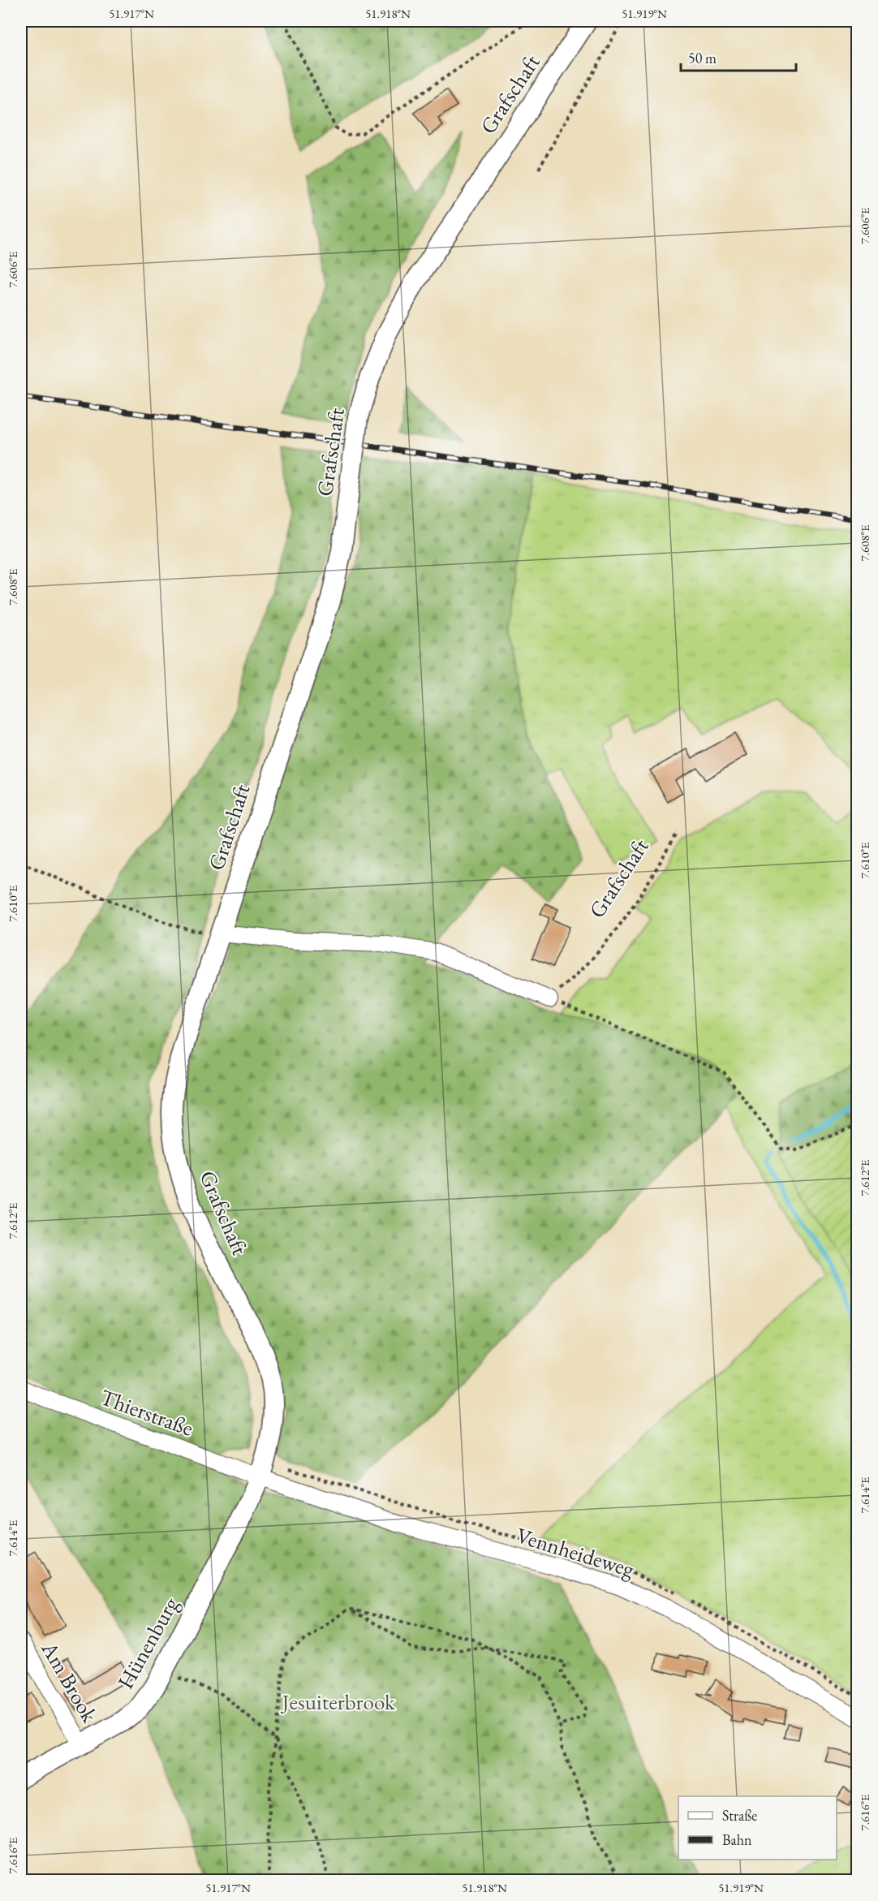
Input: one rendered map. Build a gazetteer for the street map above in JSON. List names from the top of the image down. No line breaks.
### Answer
{"streets":{"street":["Grafschaft","Thierstraße","Vennheideweg","Hünenburg","Am Brook"]},"crossings":[["Grafschaft","Thierstraße"],["Grafschaft","Vennheideweg"],["Grafschaft","Hünenburg"],["Thierstraße","Vennheideweg"],["Thierstraße","Hünenburg"],["Vennheideweg","Hünenburg"],["Hünenburg","Am Brook"]],"parks":["Jesuiterbrook"],"legend":["Straße","Bahn"],"scale_bar":"50 m","coordinates":["51.917°N","51.918°N","51.919°N","7.606°E","7.608°E","7.610°E","7.612°E","7.614°E","7.616°E"]}
